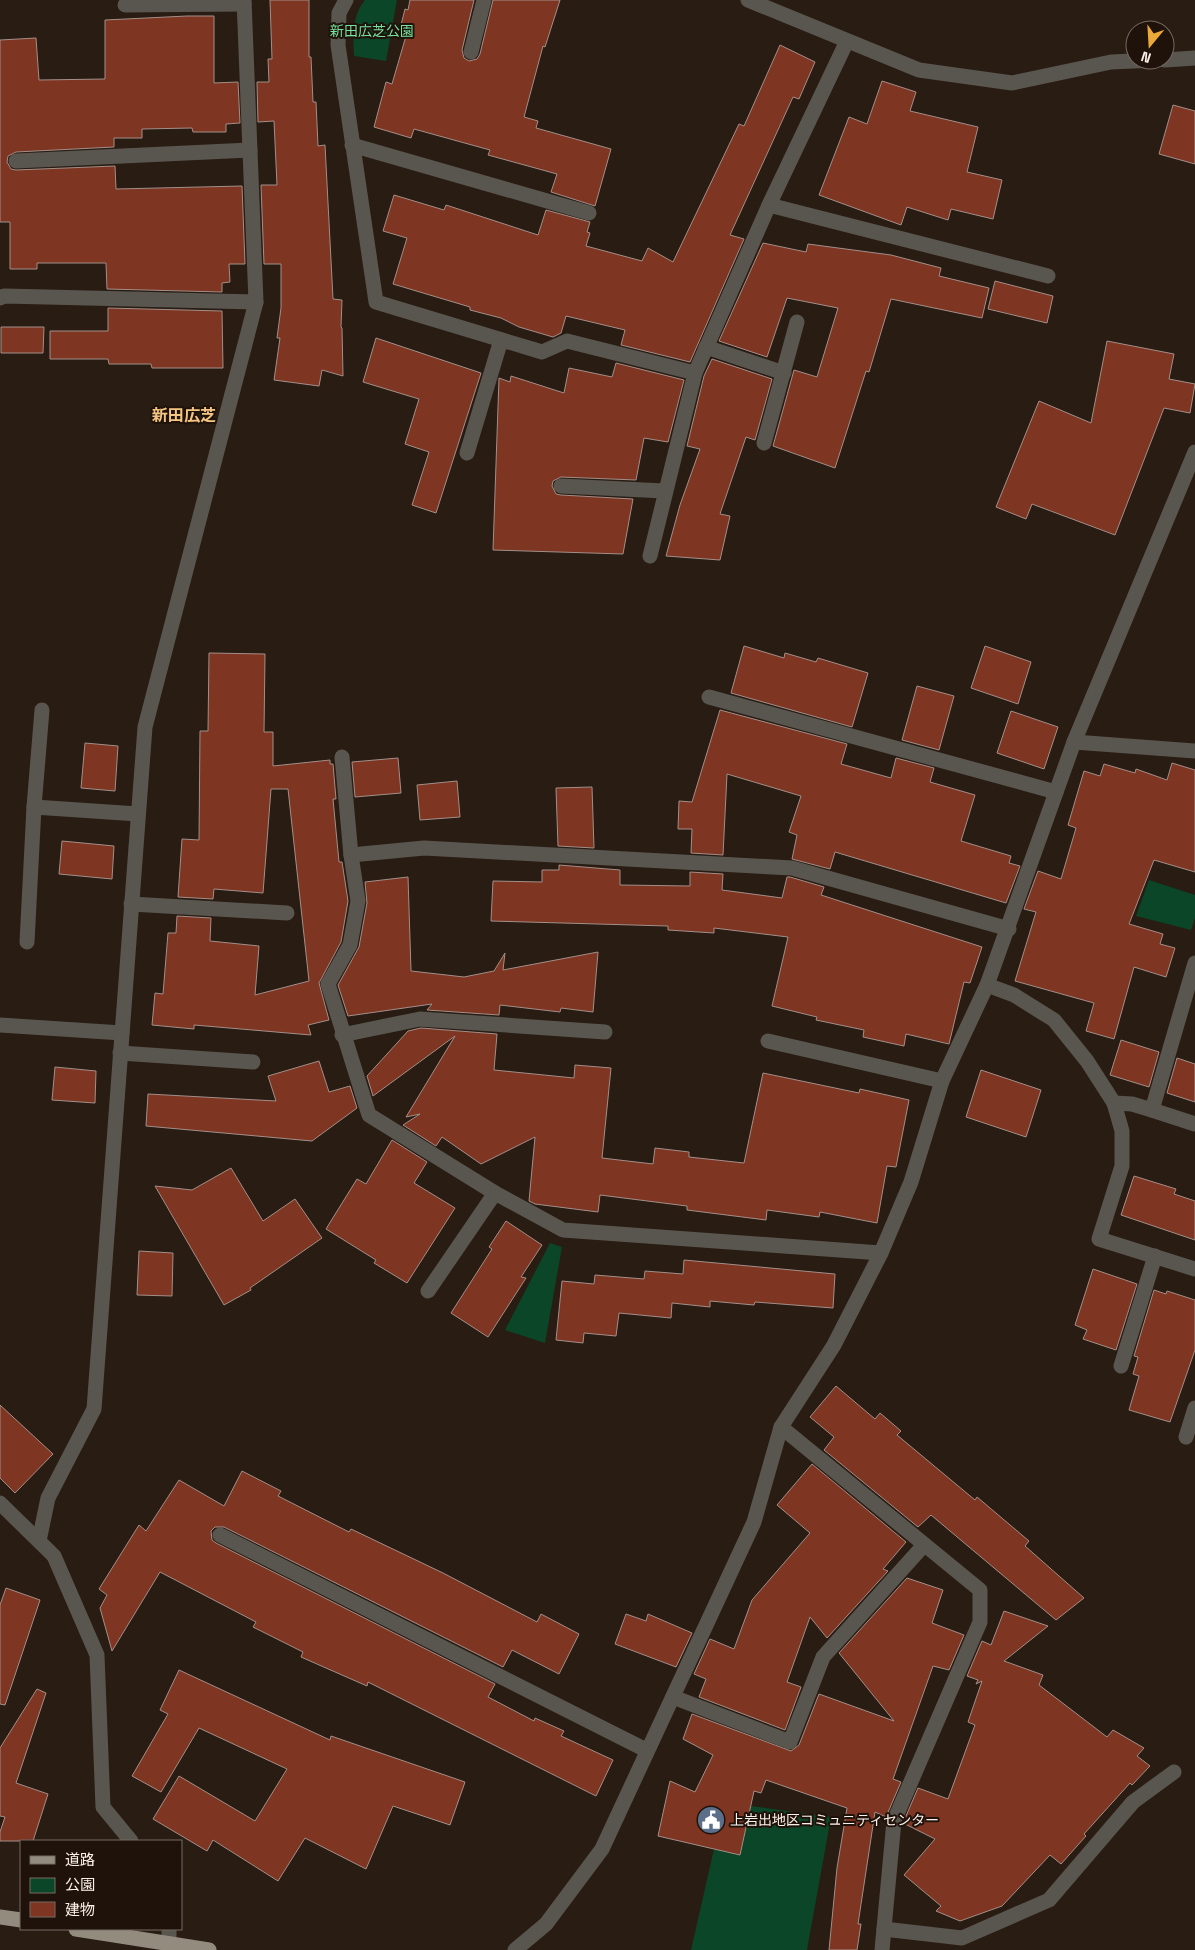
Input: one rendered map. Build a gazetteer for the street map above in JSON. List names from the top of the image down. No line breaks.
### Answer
{"districts":["新田広芝"],"parks":["新田広芝公園"],"places":{"public building":["上岩出地区コミュニティセンター"]},"legend":["道路","公園","建物"],"north":"bottom"}
